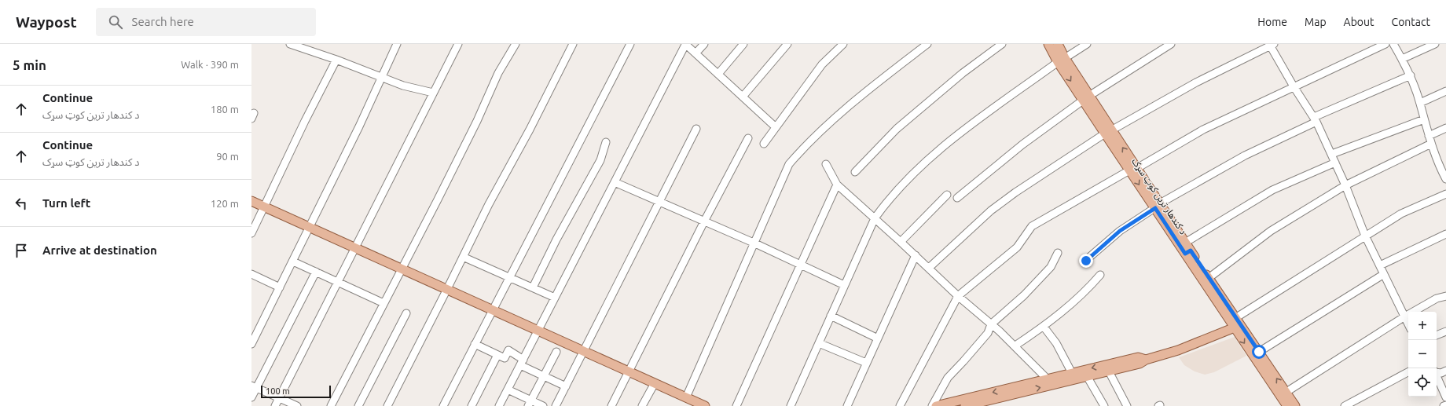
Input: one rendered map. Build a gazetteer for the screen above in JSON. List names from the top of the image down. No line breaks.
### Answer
{"streets":{"main road":["د کندهار ترين کوټ سړک"]},"scale_bar":"100 m","page":{"header":"Waypost","search":"Search here","nav":["Home","Map","About","Contact"],"heading":["5 min","Walk · 390 m"],"list":[["Continue","د کندهار ترين کوټ سړک","180 m"],["Continue","د کندهار ترين کوټ سړک","90 m"],["Turn left","120 m"],"Arrive at destination"],"map_buttons":["+","−"],"scale":"100 m"}}
